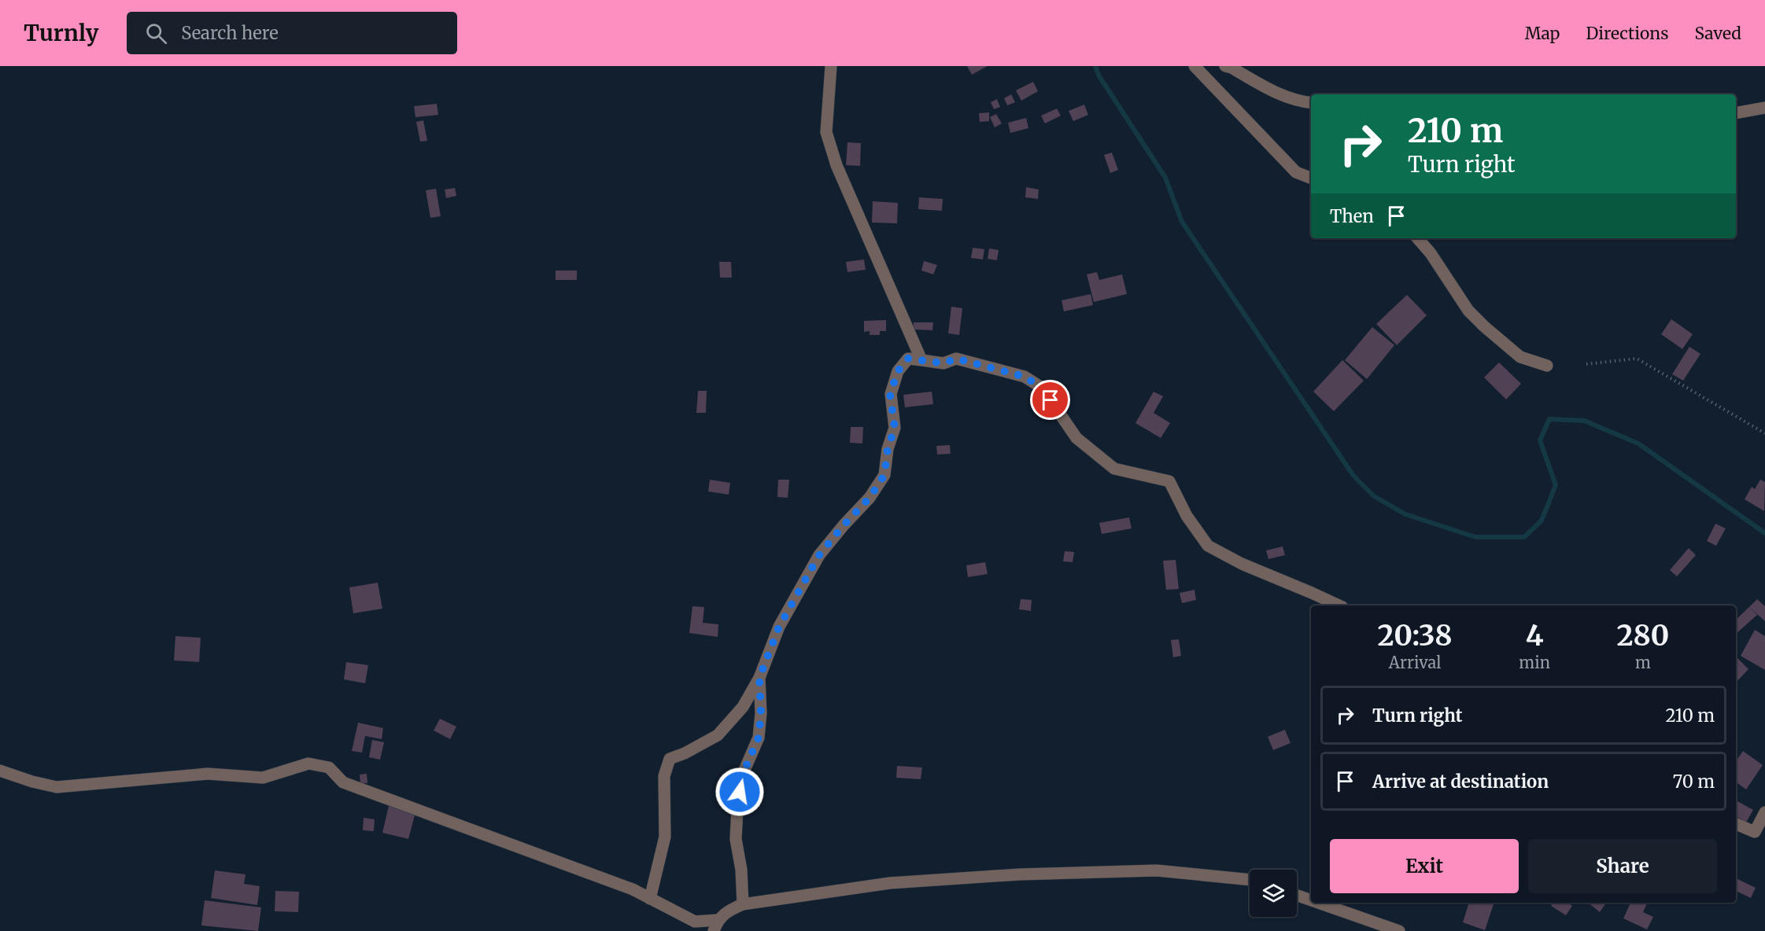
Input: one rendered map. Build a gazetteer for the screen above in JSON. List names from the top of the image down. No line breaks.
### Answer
{"page":{"header":"Turnly","search":"Search here","nav":["Map","Directions","Saved"],"turn":["210 m","Turn right"],"then":"Then","eta":["20:38","Arrival","4","min","280","m"],"list":[{"name":"Turn right","value":"210 m"},{"name":"Arrive at destination","value":"70 m"}],"buttons":["Exit","Share"]}}
